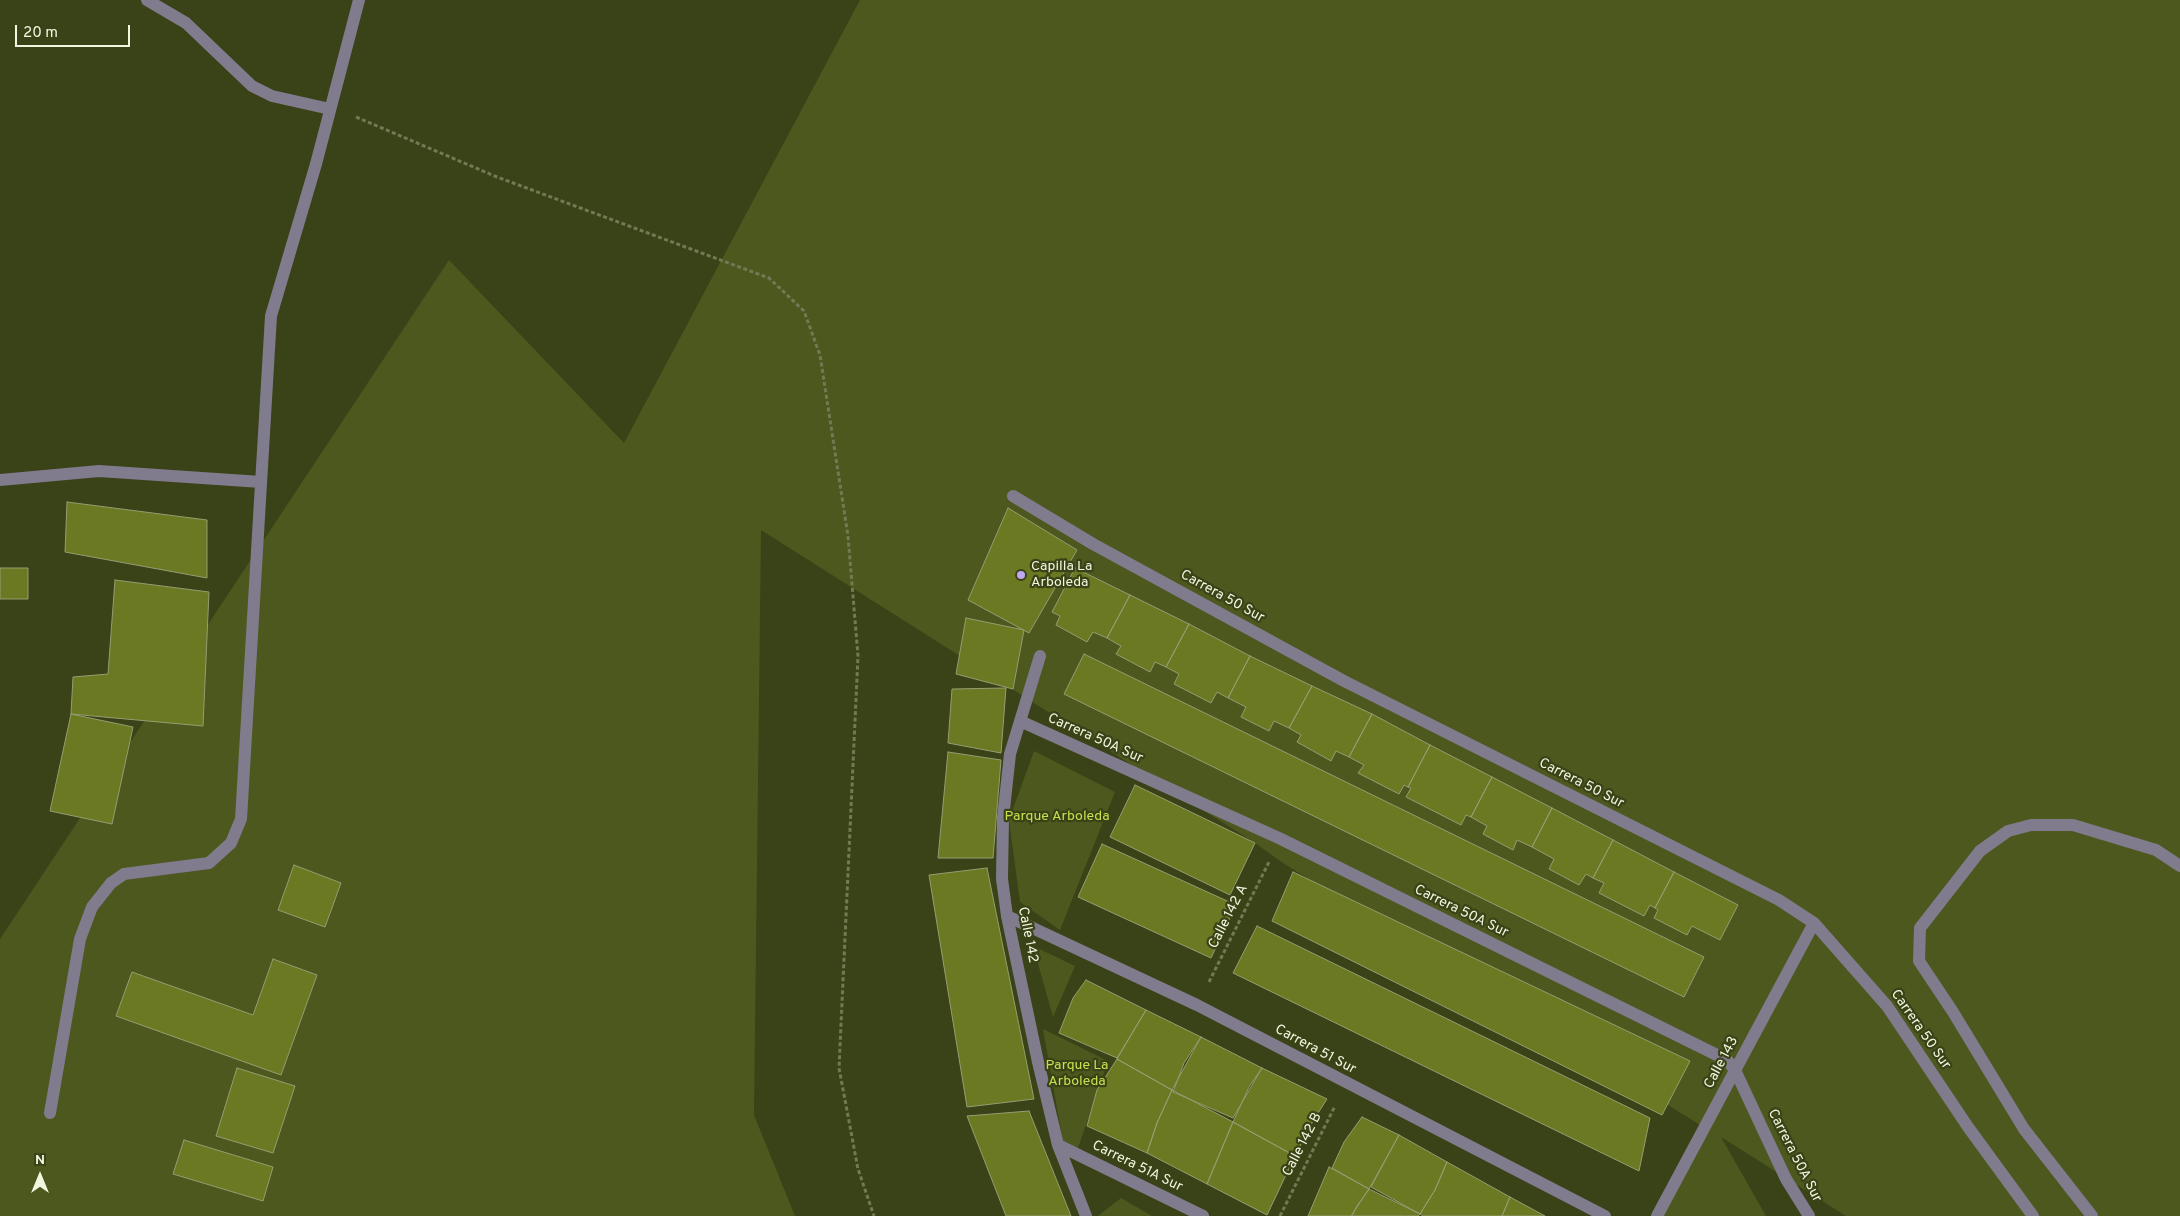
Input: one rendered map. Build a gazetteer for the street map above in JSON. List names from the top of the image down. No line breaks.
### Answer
{"streets":{"street":["Carrera 50 Sur","Carrera 50A Sur","Calle 142","Carrera 51 Sur","Calle 143","Carrera 51A Sur"],"path":["Calle 142 A","Calle 142 B"]},"crossings":[["Carrera 50 Sur","Calle 143"],["Carrera 50A Sur","Calle 142 A"],["Carrera 50A Sur","Calle 142"],["Carrera 50A Sur","Calle 143"],["Calle 142 A","Carrera 51 Sur"],["Calle 142","Carrera 51 Sur"],["Calle 142","Carrera 51A Sur"],["Carrera 51 Sur","Calle 142 B"]],"parks":["Parque Arboleda","Parque La Arboleda"],"places":["Capilla La Arboleda"],"scale_bar":"20 m","north":"top"}
